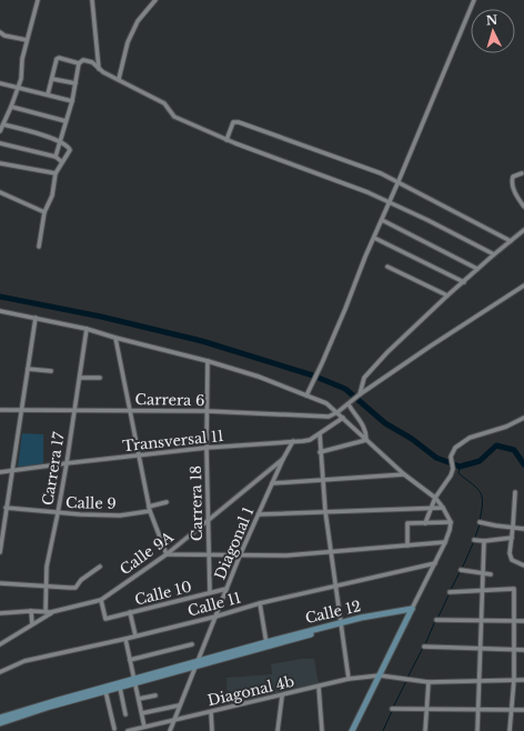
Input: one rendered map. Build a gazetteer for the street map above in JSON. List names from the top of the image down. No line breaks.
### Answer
{"streets":{"street":["Carrera 6","Transversal 11","Carrera 17","Calle 9","Carrera 18","Diagonal 1","Calle 9A","Calle 10","Calle 11","Calle 12","Diagonal 4b"]},"crossings":[["Carrera 6","Carrera 17"],["Carrera 6","Carrera 18"],["Transversal 11","Carrera 17"],["Transversal 11","Carrera 18"],["Transversal 11","Diagonal 1"],["Carrera 17","Calle 9"],["Carrera 17","Calle 9A"],["Carrera 18","Calle 9A"],["Carrera 18","Calle 10"],["Diagonal 1","Calle 9A"],["Diagonal 1","Calle 10"],["Diagonal 1","Calle 11"],["Diagonal 1","Calle 12"],["Diagonal 1","Diagonal 4b"],["Calle 9A","Calle 10"]],"north":"top"}
